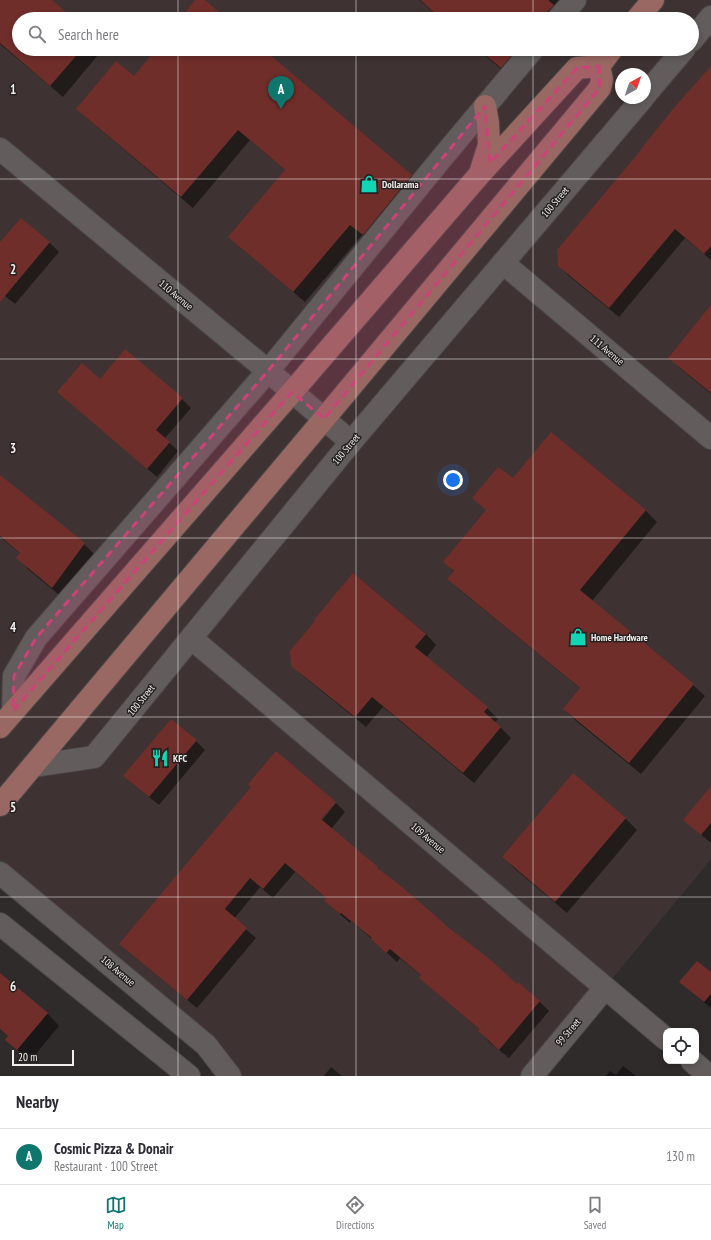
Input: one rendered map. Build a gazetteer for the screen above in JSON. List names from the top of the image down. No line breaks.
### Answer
{"streets":{"street":["100 Street","110 Avenue","111 Avenue","109 Avenue","108 Avenue","99 Street"]},"crossings":[["100 Street","110 Avenue"],["100 Street","111 Avenue"],["100 Street","109 Avenue"],["109 Avenue","99 Street"]],"places":{"shop":["Dollarama","Home Hardware"],"restaurant":["KFC"]},"scale_bar":"20 m","north":"top right","page":{"search":"Search here","pins":"A","scale":"20 m","heading":"Nearby","list":[{"mark":"A","name":"Cosmic Pizza & Donair","note":"Restaurant · 100 Street","value":"130 m"}],"nav":["Map","Directions","Saved"]},"grid":{"rows":["1","2","3","4","5","6"]}}
